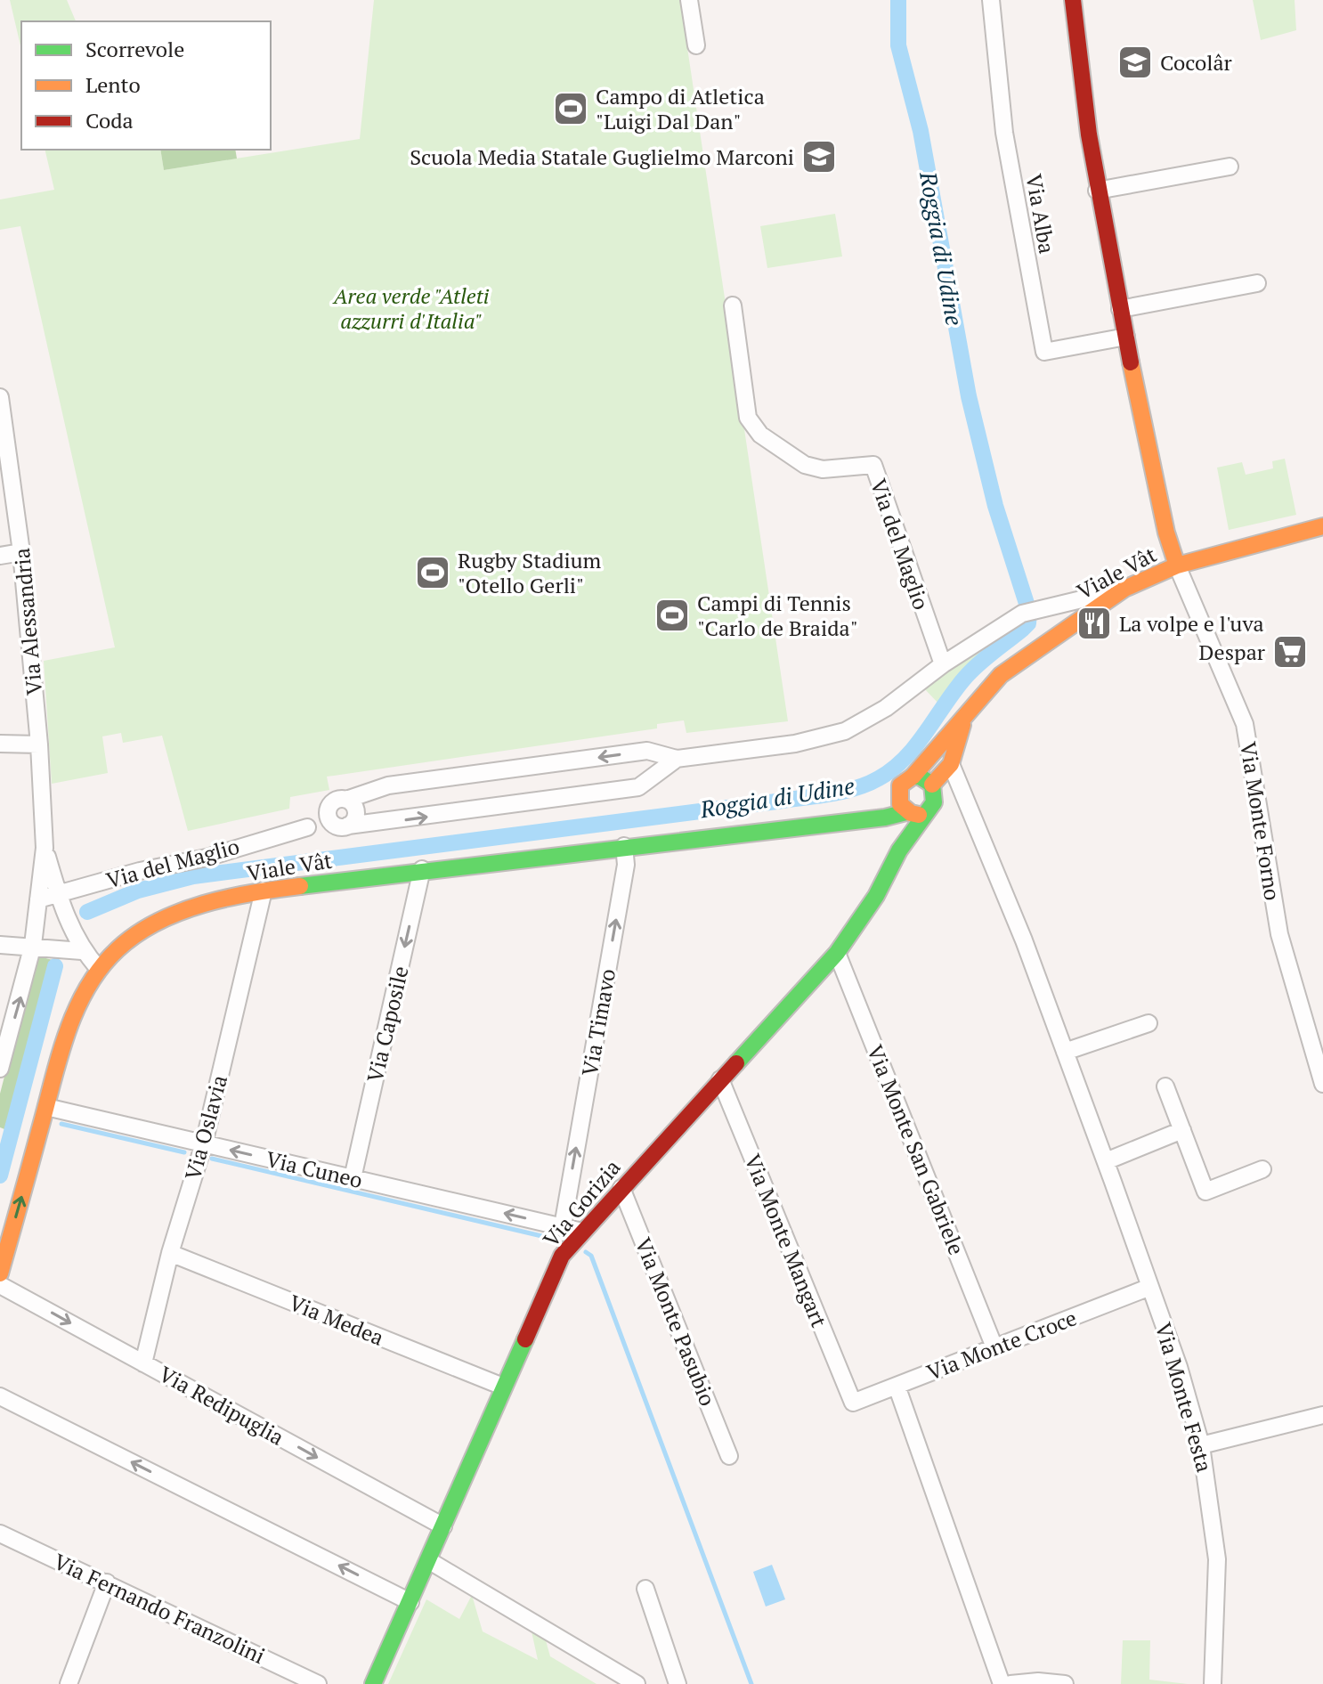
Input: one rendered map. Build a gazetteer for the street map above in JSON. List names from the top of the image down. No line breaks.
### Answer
{"streets":{"main road":["Viale Vât","Via Gorizia"],"street":["Via Alba","Via del Maglio","Via Alessandria","Via Monte Forno","Via Timavo","Via Caposile","Via Oslavia","Via Monte San Gabriele","Via Cuneo","Via Monte Mangart","Via Medea","Via Monte Pasubio","Via Monte Croce","Via Monte Festa","Via Redipuglia","Via Fernando Franzolini"]},"crossings":[["Via del Maglio","Viale Vât"],["Via del Maglio","Via Alessandria"],["Viale Vât","Via Monte Forno"],["Viale Vât","Via Timavo"],["Viale Vât","Via Caposile"],["Viale Vât","Via Oslavia"],["Viale Vât","Via Cuneo"],["Viale Vât","Via Gorizia"],["Viale Vât","Via Monte Festa"],["Via Timavo","Via Cuneo"],["Via Caposile","Via Cuneo"],["Via Oslavia","Via Cuneo"],["Via Oslavia","Via Medea"],["Via Oslavia","Via Redipuglia"],["Via Monte San Gabriele","Via Gorizia"],["Via Monte San Gabriele","Via Monte Croce"],["Via Cuneo","Via Gorizia"],["Via Gorizia","Via Monte Mangart"],["Via Gorizia","Via Medea"],["Via Gorizia","Via Monte Pasubio"],["Via Gorizia","Via Redipuglia"],["Via Monte Mangart","Via Monte Croce"],["Via Monte Croce","Via Monte Festa"]],"one_way":["Via Timavo","Via Caposile","Via Cuneo"],"water":["Roggia di Udine"],"parks":["Area verde \"Atleti azzurri d'Italia\""],"places":{"school or university":["Cocolâr","Scuola Media Statale Guglielmo Marconi"],"sports":["Campo di Atletica \"Luigi Dal Dan\"","Rugby Stadium \"Otello Gerli\"","Campi di Tennis \"Carlo de Braida\""],"restaurant":["La volpe e l'uva"],"supermarket":["Despar"]},"legend":["Scorrevole","Lento","Coda"]}
